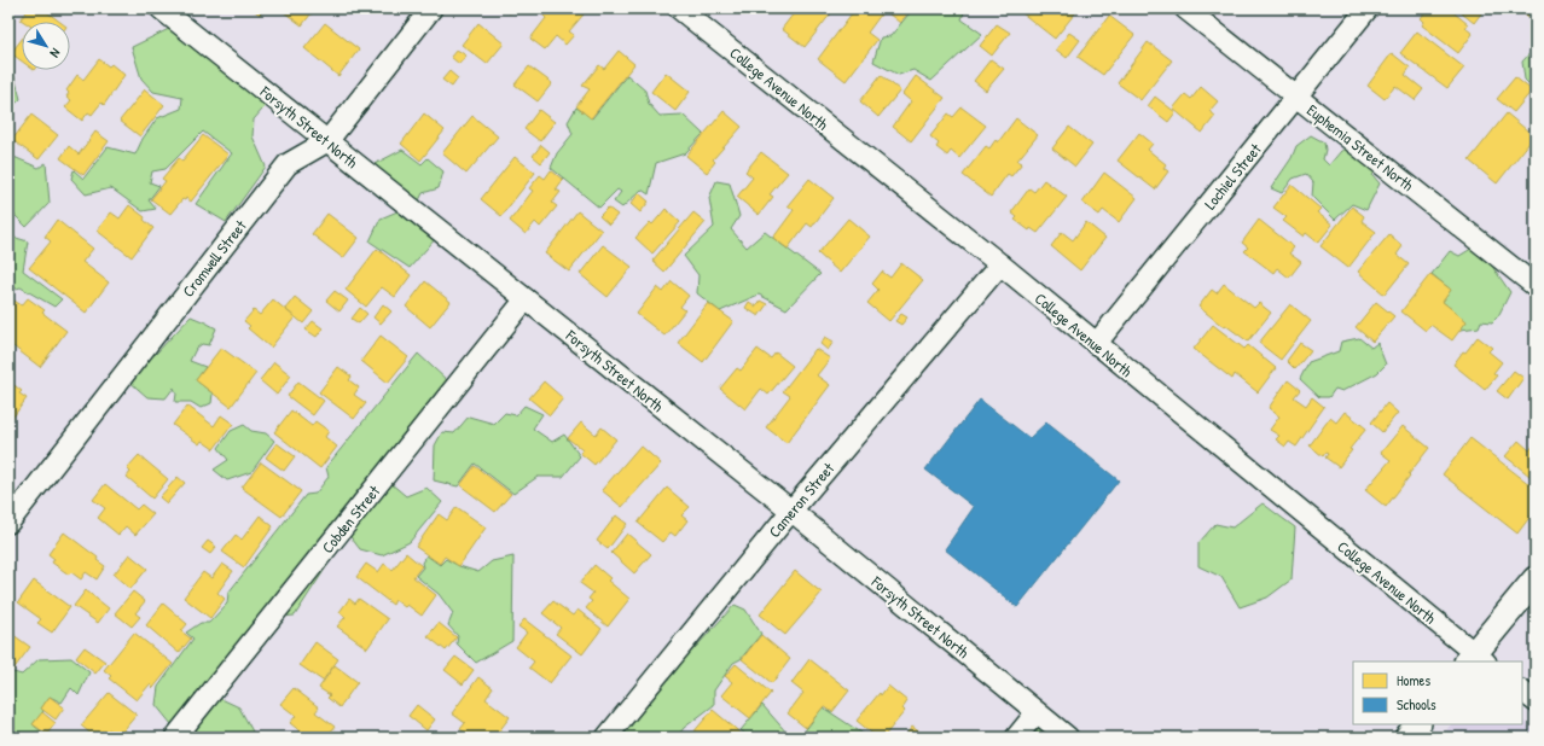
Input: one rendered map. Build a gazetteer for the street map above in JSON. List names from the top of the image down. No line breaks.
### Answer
{"streets":{"street":["College Avenue North","Forsyth Street North","Euphemia Street North","Lochiel Street","Cromwell Street","Cameron Street","Cobden Street"]},"crossings":[["College Avenue North","Lochiel Street"],["College Avenue North","Cameron Street"],["Forsyth Street North","Cromwell Street"],["Forsyth Street North","Cameron Street"],["Forsyth Street North","Cobden Street"],["Euphemia Street North","Lochiel Street"]],"legend":["Homes","Schools"],"north":"bottom right"}
